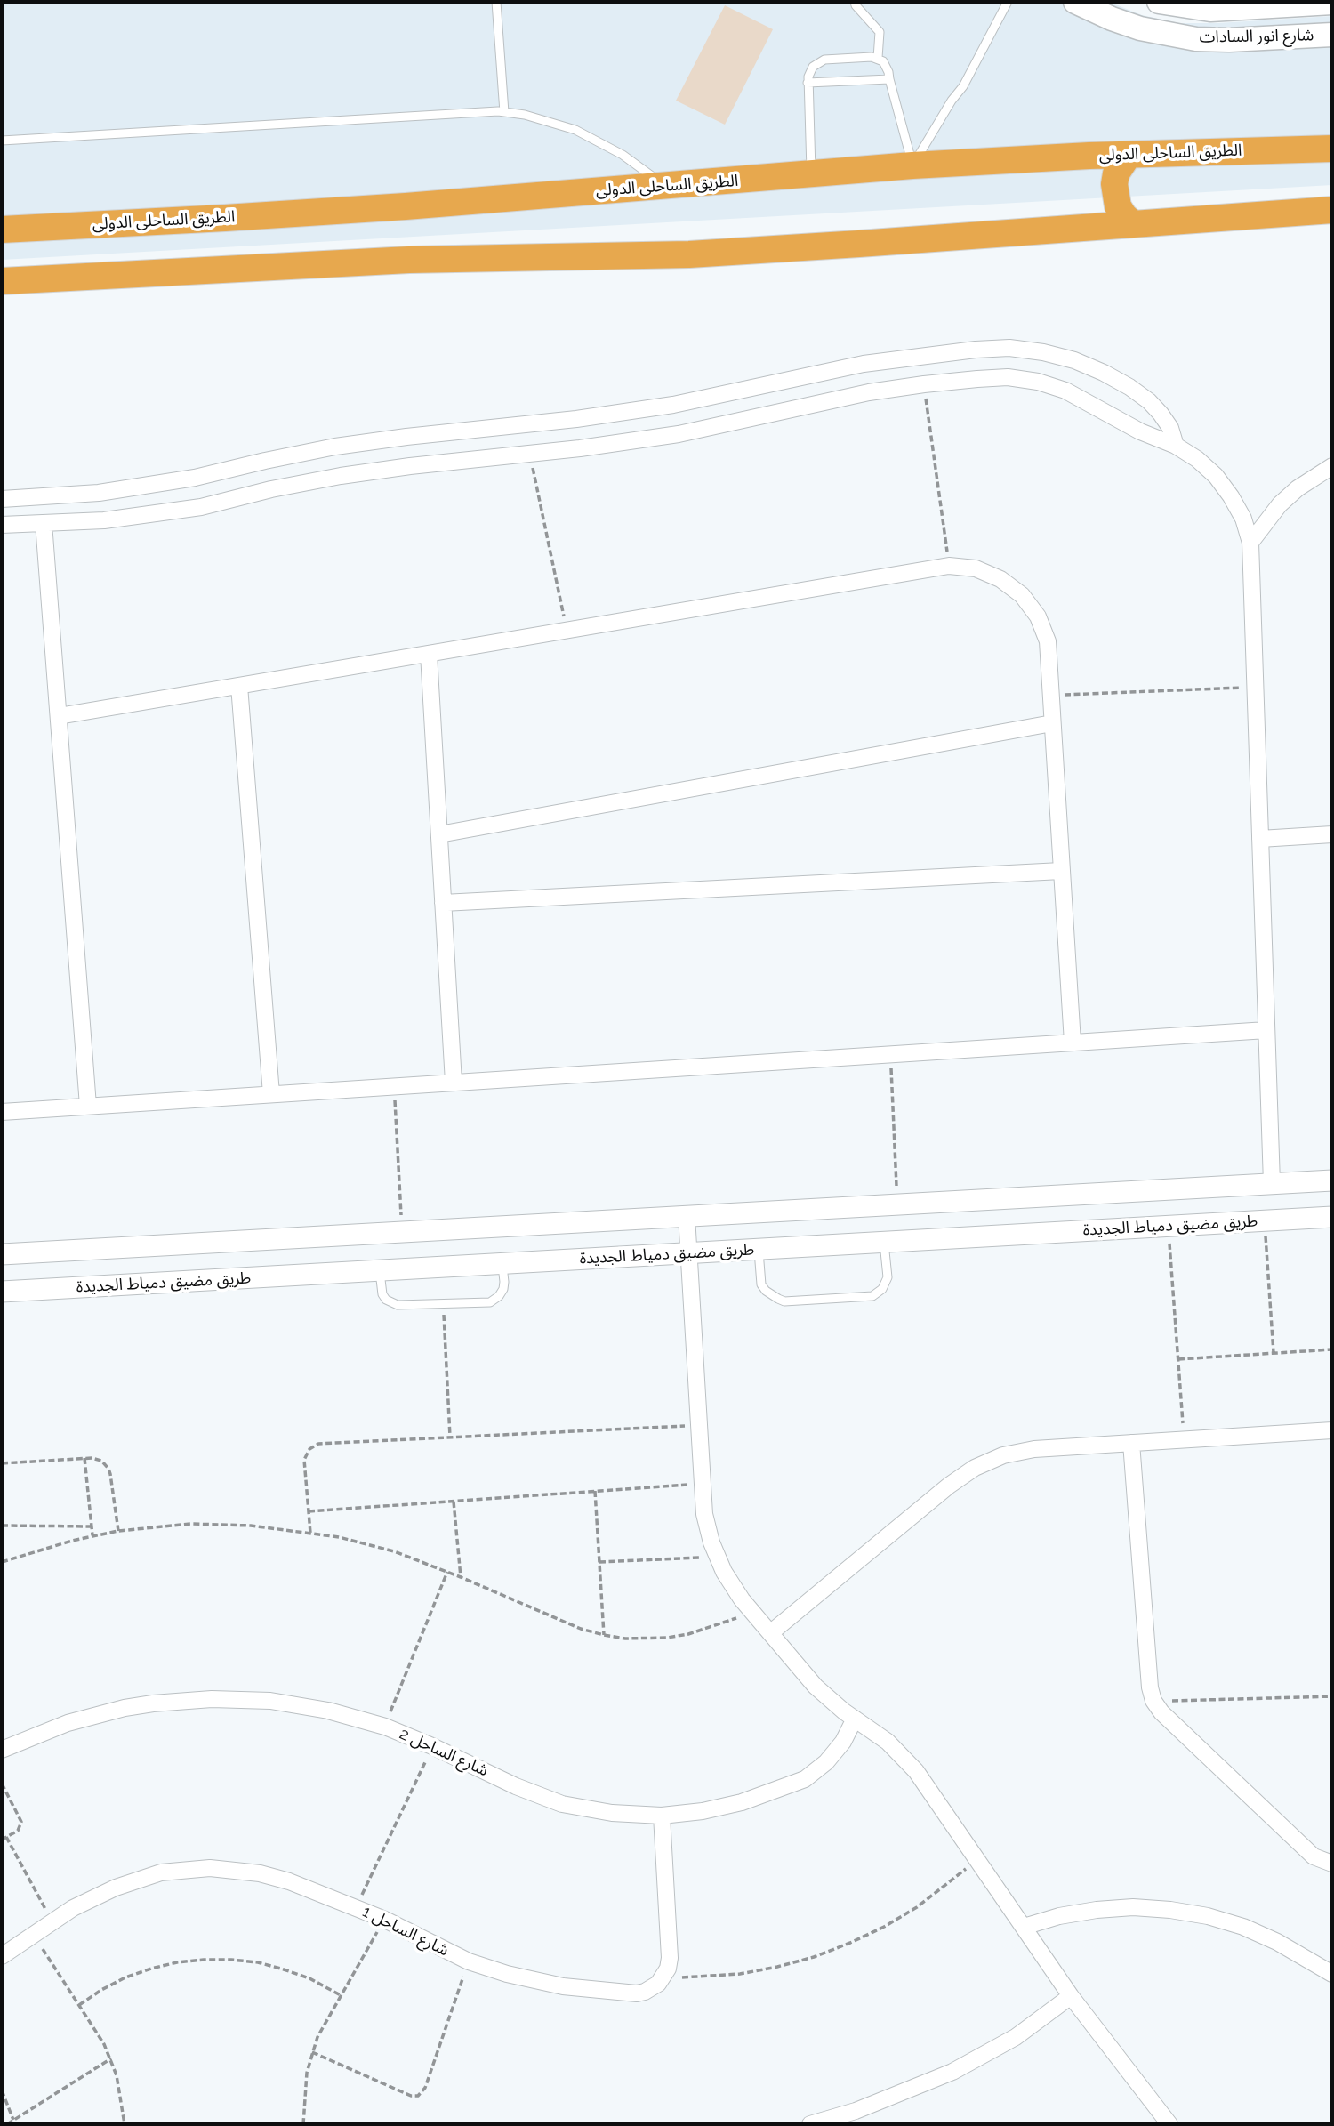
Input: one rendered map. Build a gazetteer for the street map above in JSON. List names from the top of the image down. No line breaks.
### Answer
{"streets":{"highway":["الطريق الساحلى الدولى"],"main road":["شارع انور السادات"],"street":["طريق مضيق دمياط الجديدة","شارع الساحل 2","شارع الساحل 1"]}}
